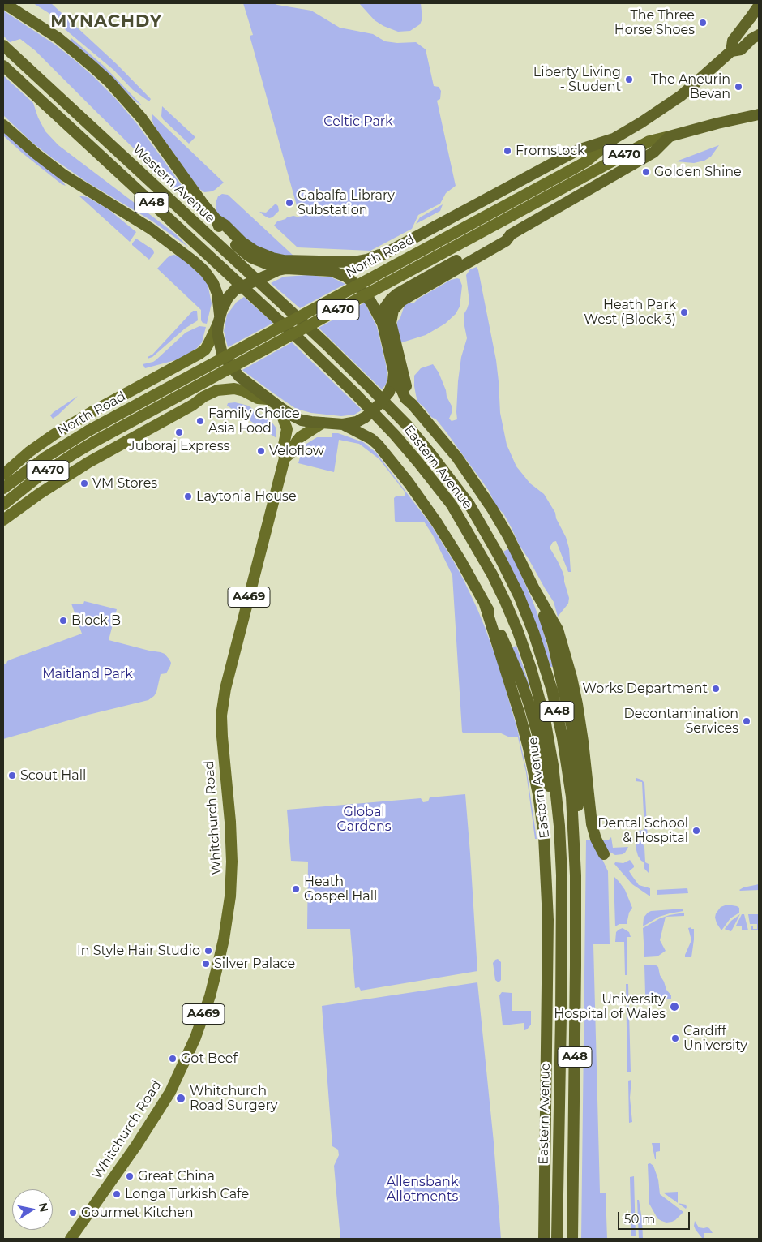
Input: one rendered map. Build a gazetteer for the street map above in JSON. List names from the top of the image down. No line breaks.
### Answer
{"streets":{"highway":["A470","Western Avenue","A48","North Road","Eastern Avenue"],"main road":["A469","Whitchurch Road"]},"crossings":[["A470","North Road"],["Western Avenue","Eastern Avenue"]],"districts":["MYNACHDY"],"parks":["Celtic Park","Maitland Park","Global Gardens","Allensbank Allotments"],"places":["The Three Horse Shoes","Liberty Living - Student","The Aneurin Bevan","Fromstock","Golden Shine","Gabalfa Library Substation","Heath Park West (Block 3)","Family Choice Asia Food","Juboraj Express","Veloflow","VM Stores","Laytonia House","Block B","Works Department","Decontamination Services","Scout Hall","Dental School & Hospital","Heath Gospel Hall","In Style Hair Studio","Silver Palace","University Hospital of Wales","Cardiff University","Got Beef","Whitchurch Road Surgery","Great China","Longa Turkish Cafe","Gourmet Kitchen"],"scale_bar":"50 m","north":"right"}
